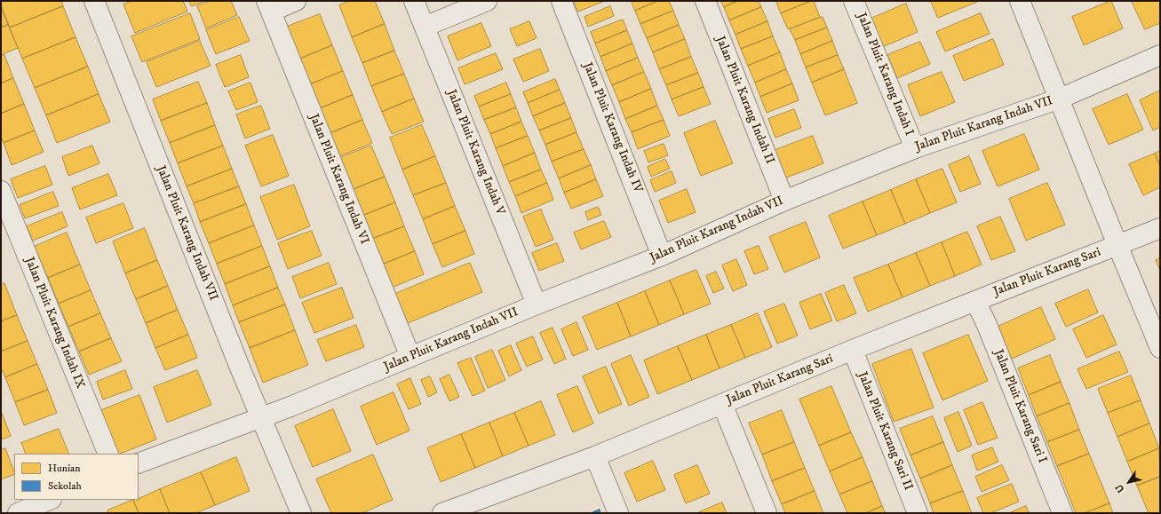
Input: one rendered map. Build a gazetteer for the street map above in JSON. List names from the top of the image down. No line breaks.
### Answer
{"streets":{"street":["Jalan Pluit Karang Indah I","Jalan Pluit Karang Indah II","Jalan Pluit Karang Indah VII","Jalan Pluit Karang Indah IV","Jalan Pluit Karang Indah V","Jalan Pluit Karang Indah VI","Jalan Pluit Karang Sari","Jalan Pluit Karang Indah IX","Jalan Pluit Karang Sari I","Jalan Pluit Karang Sari II"]},"crossings":[["Jalan Pluit Karang Indah I","Jalan Pluit Karang Indah VII"],["Jalan Pluit Karang Indah II","Jalan Pluit Karang Indah VII"],["Jalan Pluit Karang Indah VII","Jalan Pluit Karang Indah IV"],["Jalan Pluit Karang Indah VII","Jalan Pluit Karang Indah V"],["Jalan Pluit Karang Indah VII","Jalan Pluit Karang Indah VI"],["Jalan Pluit Karang Sari","Jalan Pluit Karang Sari I"],["Jalan Pluit Karang Sari","Jalan Pluit Karang Sari II"]],"legend":["Hunian","Sekolah"],"north":"bottom left"}
